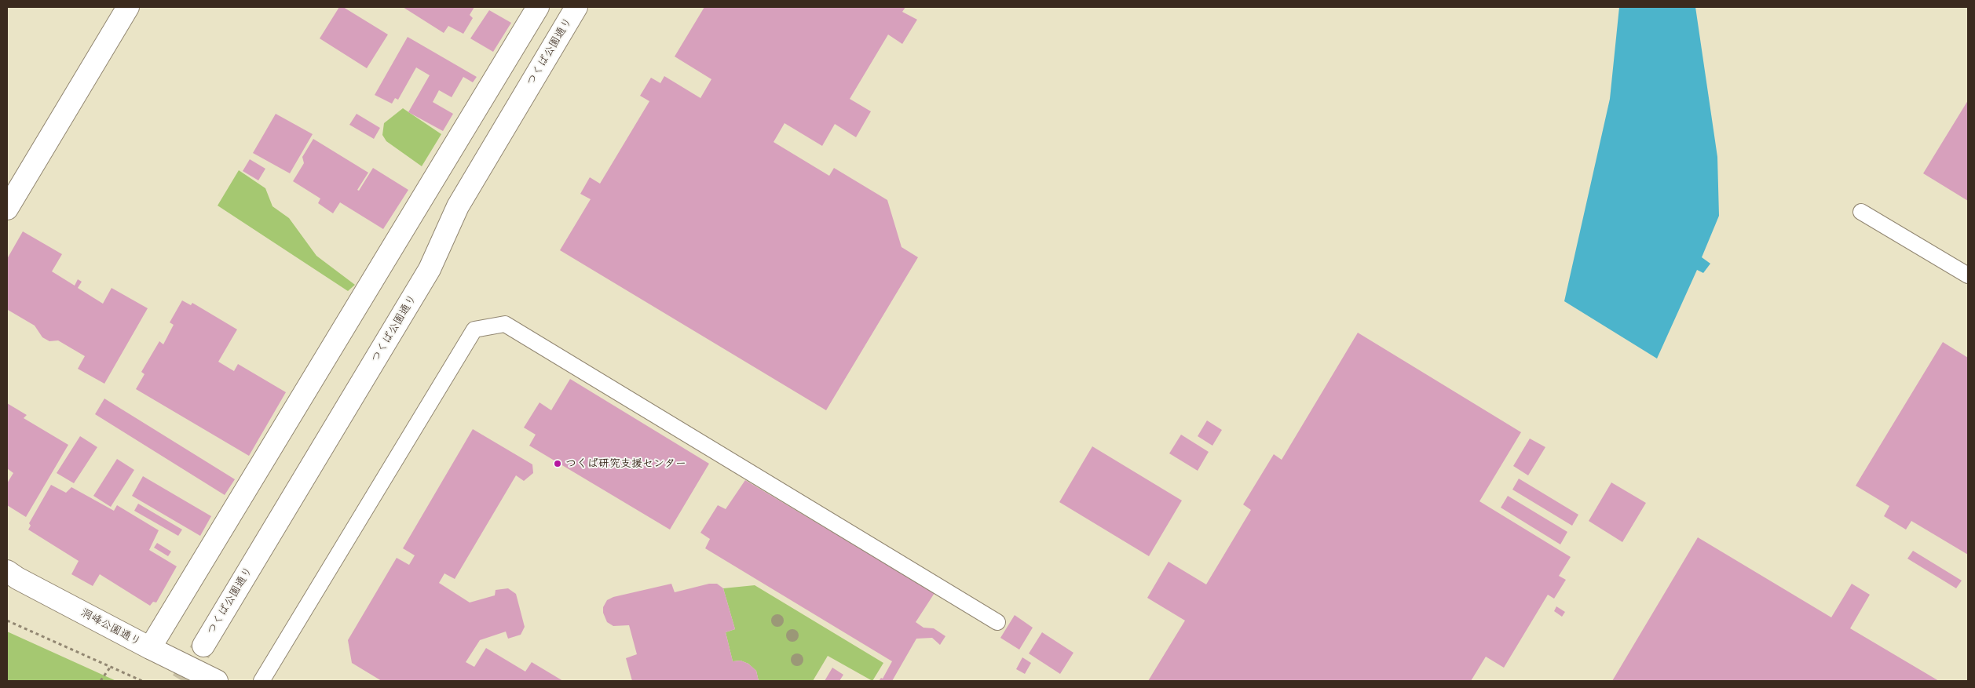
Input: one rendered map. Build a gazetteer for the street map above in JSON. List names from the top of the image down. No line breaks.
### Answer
{"streets":{"street":["つくば公園通り","洞峰公園通り"]},"places":["つくば研究支援センター"]}
